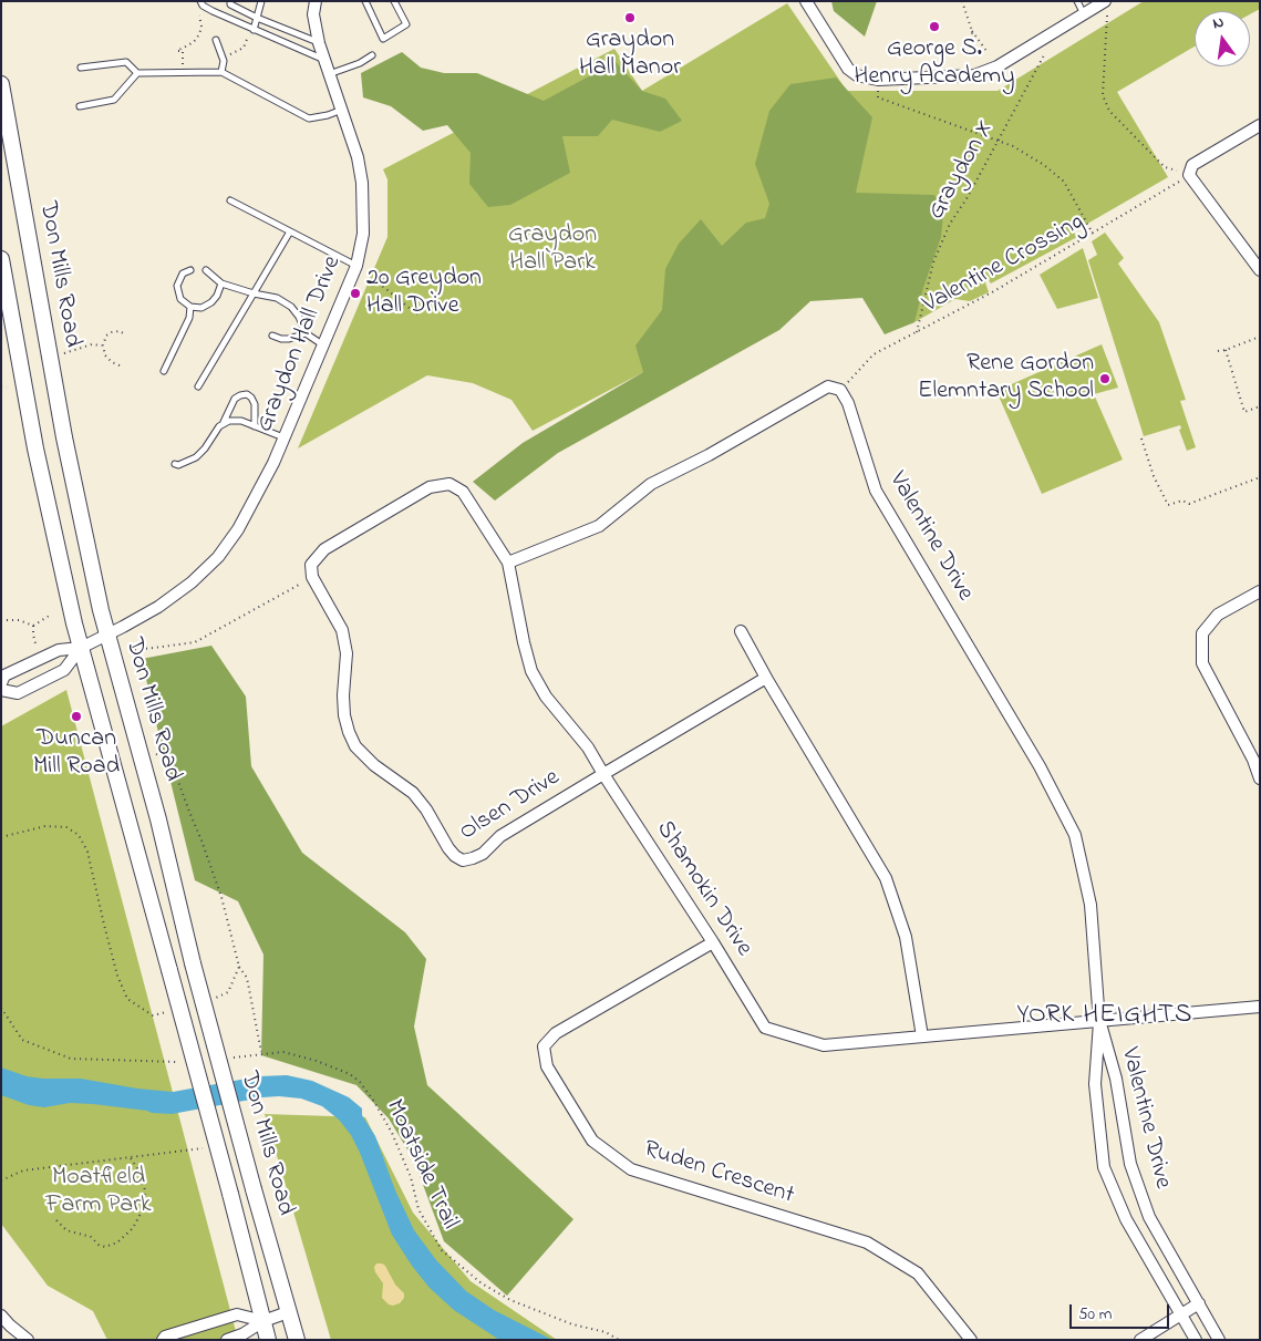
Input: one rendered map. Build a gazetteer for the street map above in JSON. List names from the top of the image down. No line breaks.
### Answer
{"streets":{"main road":["Don Mills Road"],"street":["Graydon Hall Drive","Valentine Drive","Olsen Drive","Shamokin Drive","Ruden Crescent"],"path":["Graydon X","Valentine Crossing","Moatside Trail"]},"crossings":[["Graydon X","Valentine Crossing"],["Valentine Crossing","Valentine Drive"],["Don Mills Road","Graydon Hall Drive"],["Valentine Drive","Shamokin Drive"],["Olsen Drive","Shamokin Drive"],["Shamokin Drive","Ruden Crescent"]],"districts":["YORK HEIGHTS"],"parks":["Graydon Hall Park","Moatfield Farm Park"],"places":["Graydon Hall Manor","George S. Henry Academy","20 Greydon Hall Drive","Rene Gordon Elemntary School","Duncan Mill Road"],"scale_bar":"50 m","north":"top"}
